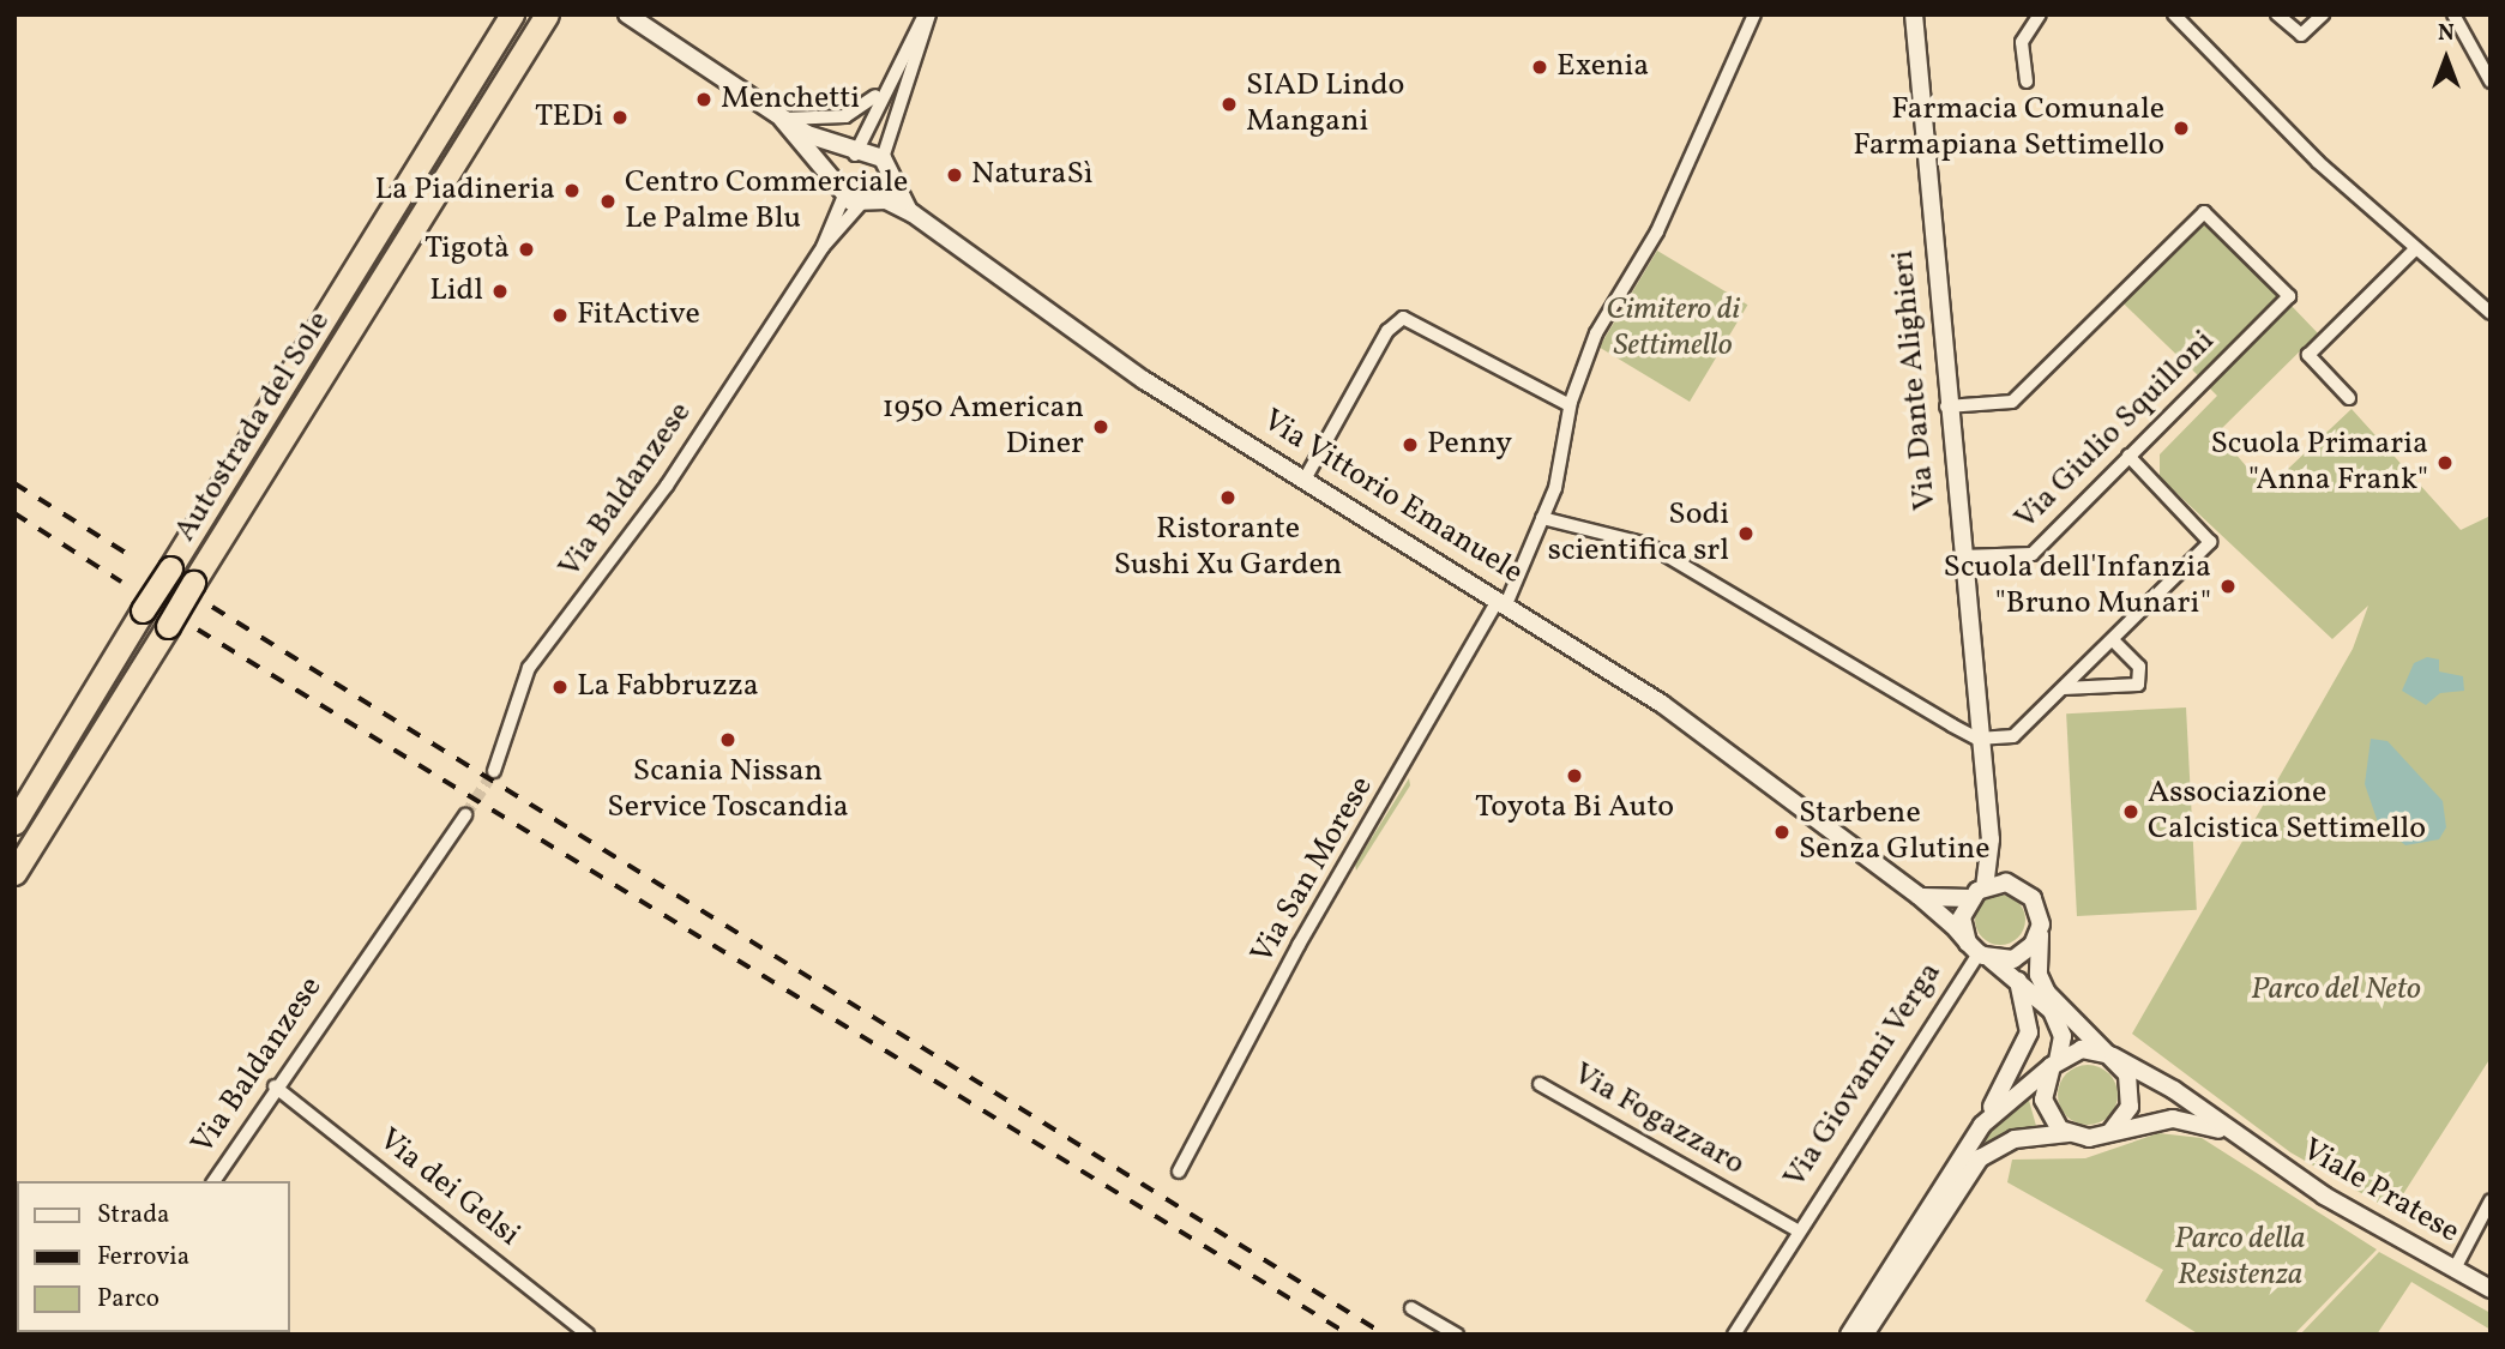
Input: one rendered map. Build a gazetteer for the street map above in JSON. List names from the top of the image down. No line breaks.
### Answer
{"streets":{"highway":["Autostrada del Sole"],"main road":["Via Dante Alighieri","Via Vittorio Emanuele","Viale Pratese"],"street":["Via Giulio Squilloni","Via Baldanzese","Via San Morese","Via Giovanni Verga","Via Fogazzaro","Via dei Gelsi"]},"crossings":[["Via Dante Alighieri","Via Giulio Squilloni"],["Via Dante Alighieri","Via Vittorio Emanuele"],["Via Dante Alighieri","Via Giovanni Verga"],["Via Dante Alighieri","Viale Pratese"],["Via Baldanzese","Via Vittorio Emanuele"],["Via Baldanzese","Via dei Gelsi"],["Via Vittorio Emanuele","Via San Morese"],["Via Vittorio Emanuele","Via Giovanni Verga"],["Via Vittorio Emanuele","Viale Pratese"],["Via Giovanni Verga","Via Fogazzaro"],["Via Giovanni Verga","Viale Pratese"]],"parks":["Cimitero di Settimello","Parco del Neto","Parco della Resistenza"],"places":["Exenia","Menchetti","SIAD Lindo Mangani","TEDi","Farmacia Comunale Farmapiana Settimello","NaturaSì","La Piadineria","Centro Commerciale Le Palme Blu","Tigotà","Lidl","FitActive","1950 American Diner","Penny","Scuola Primaria \"Anna Frank\"","Ristorante Sushi Xu Garden","Sodi scientifica srl","Scuola dell'Infanzia \"Bruno Munari\"","La Fabbruzza","Scania Nissan Service Toscandia","Toyota Bi Auto","Associazione Calcistica Settimello","Starbene Senza Glutine"],"legend":["Strada","Ferrovia","Parco"],"north":"top"}
